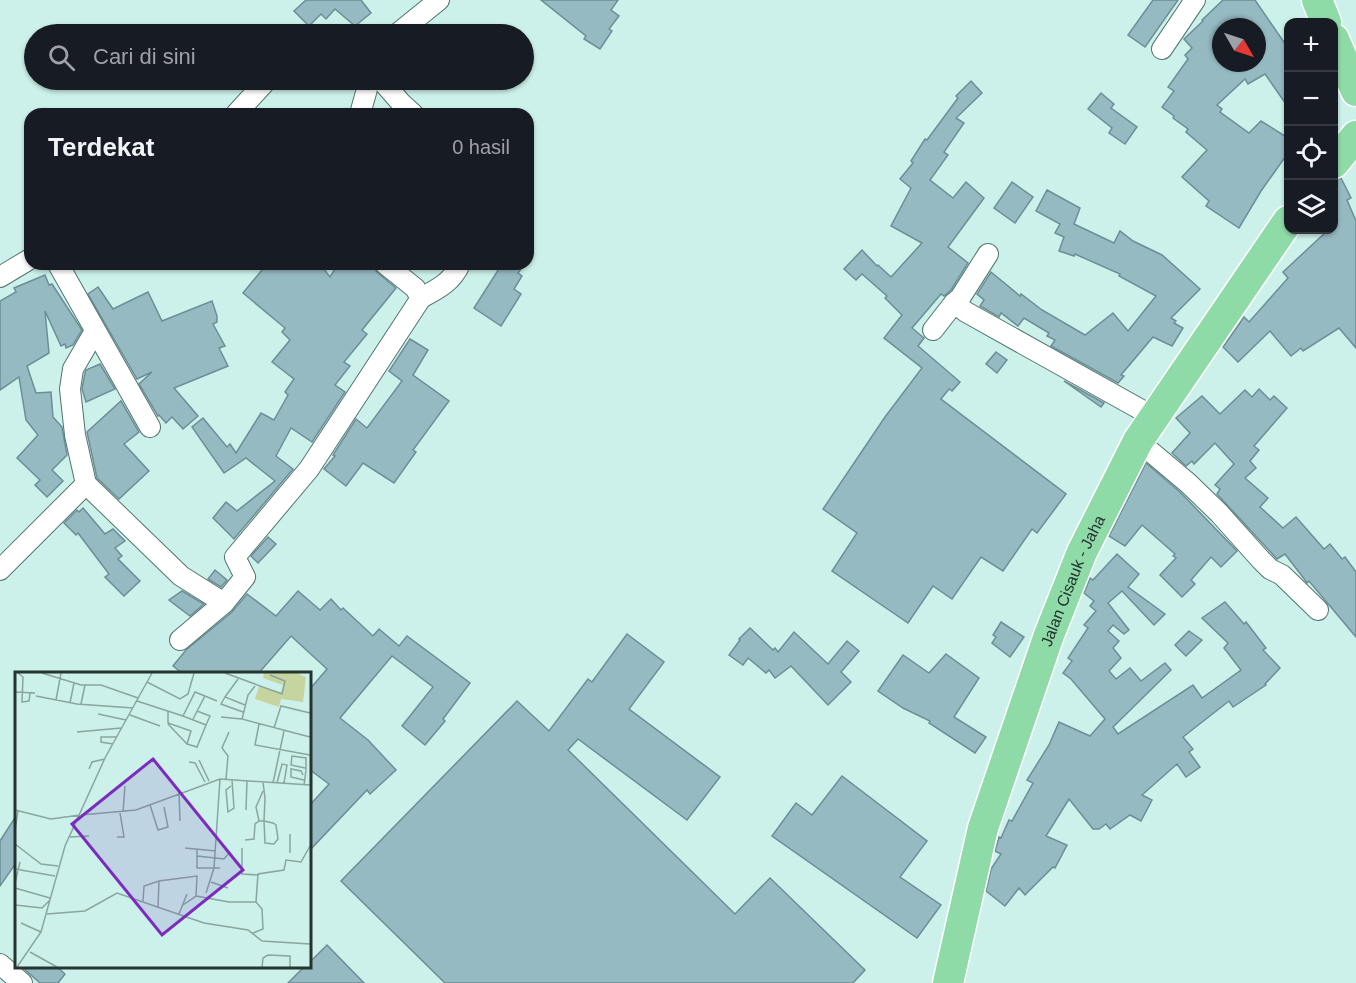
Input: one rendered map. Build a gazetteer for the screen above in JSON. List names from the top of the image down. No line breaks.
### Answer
{"streets":{"main road":["Jalan Cisauk - Jaha"]},"north":"bottom right","page":{"map_buttons":["+","−"],"search":"Cari di sini","heading":["Terdekat","0 hasil"]}}
